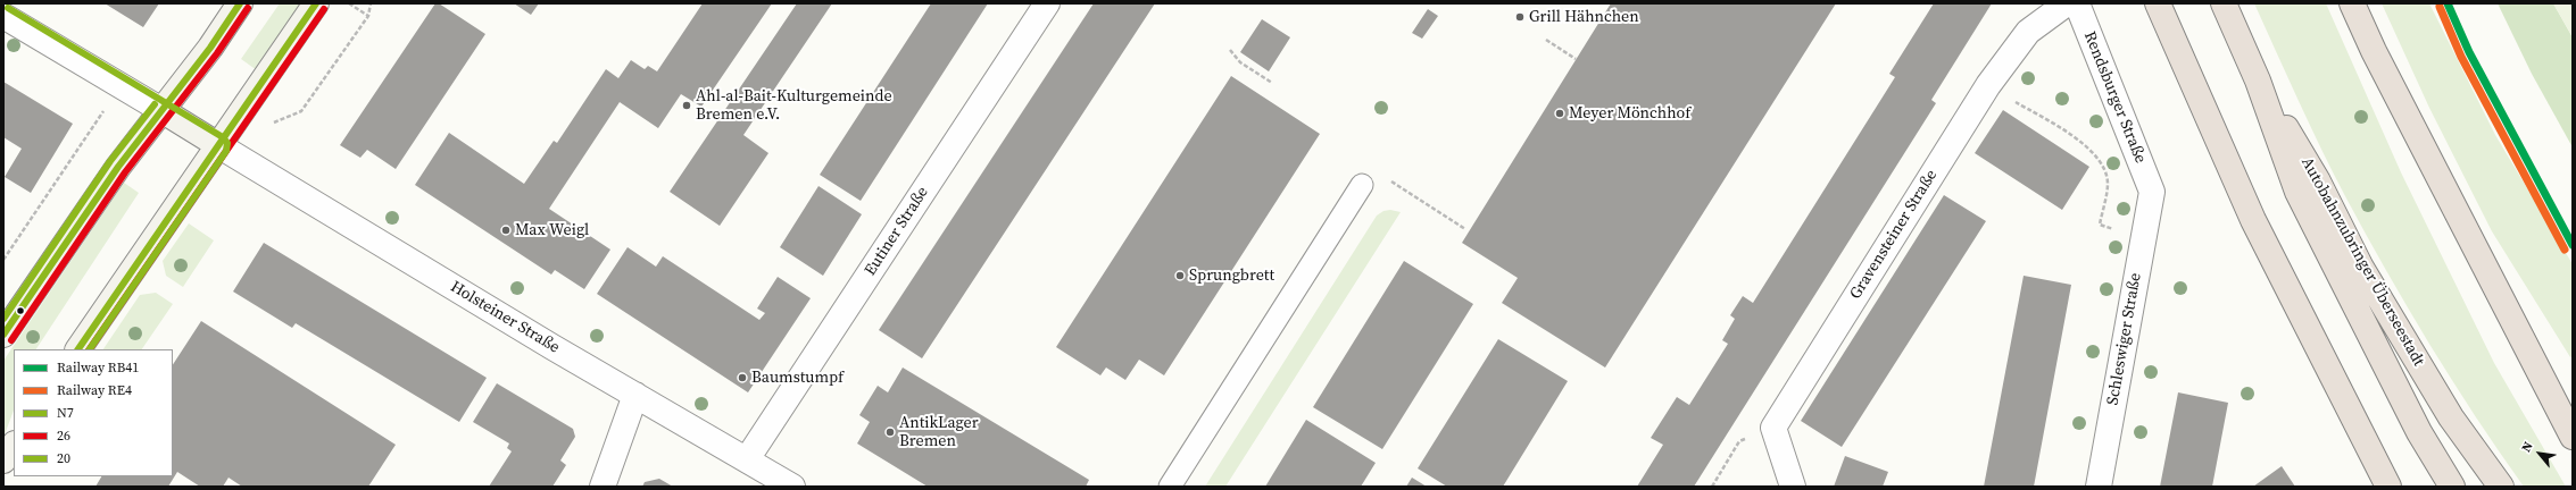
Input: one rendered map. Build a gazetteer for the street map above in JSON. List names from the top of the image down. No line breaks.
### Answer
{"streets":{"highway":["Autobahnzubringer Überseestadt"],"street":["Rendsburger Straße","Eutiner Straße","Gravensteiner Straße","Holsteiner Straße","Schleswiger Straße"]},"crossings":[["Rendsburger Straße","Schleswiger Straße"],["Eutiner Straße","Holsteiner Straße"]],"places":["Grill Hähnchen","Ahl-al-Bait-Kulturgemeinde Bremen e.V.","Meyer Mönchhof","Max Weigl","Sprungbrett","Baumstumpf","AntikLager Bremen"],"lines":["rail line RB41","transit line N7","rail line RE4","transit line 26","transit line 20"],"legend":["Railway RB41","Railway RE4","N7","26","20"],"north":"top left"}
